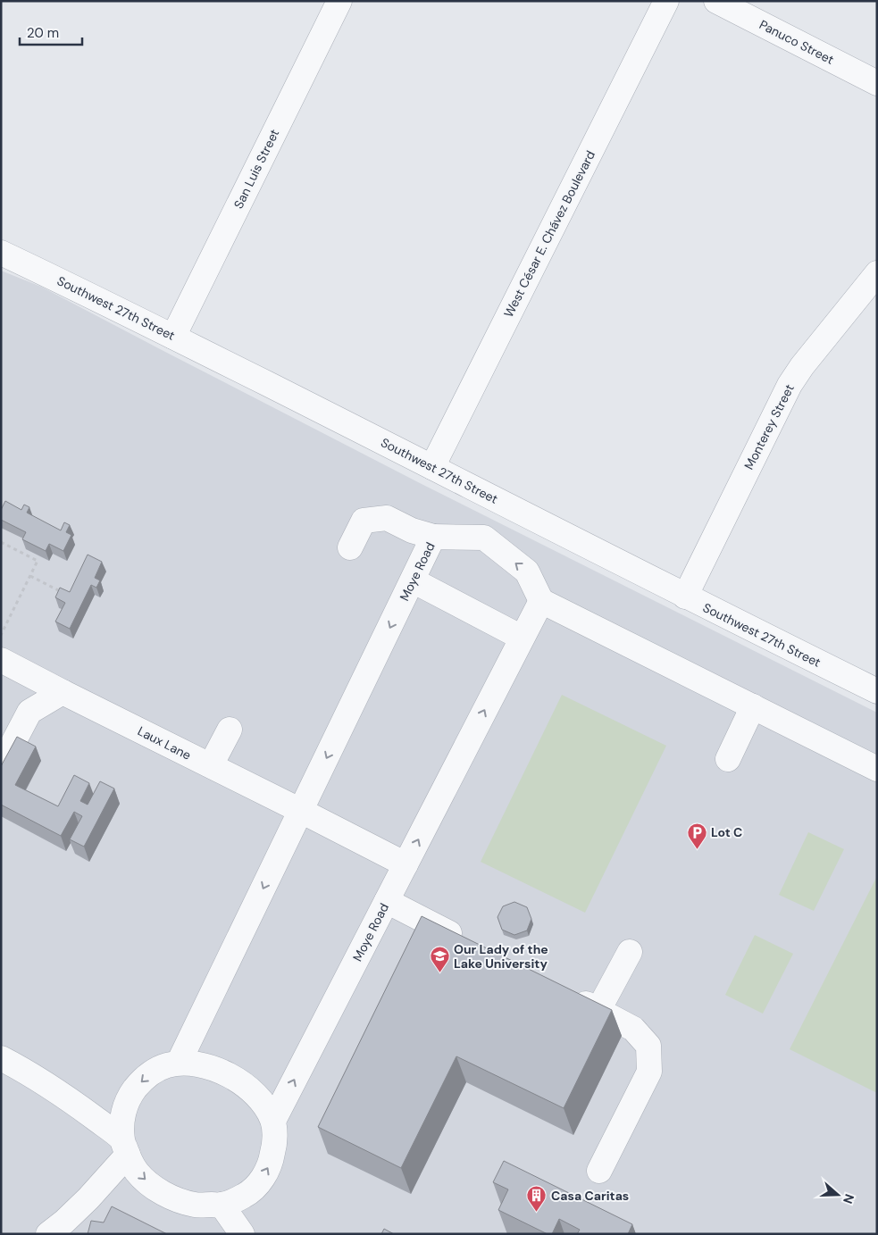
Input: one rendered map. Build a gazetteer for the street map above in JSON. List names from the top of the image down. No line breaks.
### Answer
{"streets":{"street":["Panuco Street","San Luis Street","West César E. Chávez Boulevard","Southwest 27th Street","Monterey Street","Moye Road","Laux Lane"]},"crossings":[["San Luis Street","Southwest 27th Street"],["West César E. Chávez Boulevard","Southwest 27th Street"],["Southwest 27th Street","Monterey Street"],["Moye Road","Laux Lane"]],"places":{"parking":["Lot C"],"school or university":["Our Lady of the Lake University"],"building":["Casa Caritas"]},"scale_bar":"20 m","north":"right"}
